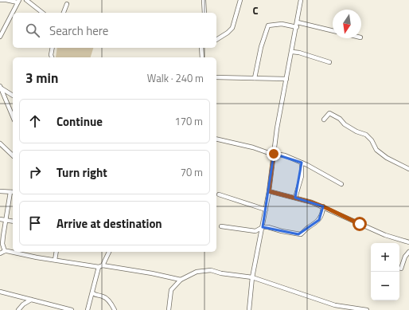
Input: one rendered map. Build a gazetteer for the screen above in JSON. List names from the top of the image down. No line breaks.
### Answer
{"north":"bottom","page":{"search":"Search here","heading":["3 min","Walk · 240 m"],"list":[["Continue","170 m"],["Turn right","70 m"],"Arrive at destination"],"map_buttons":["+","−"]},"grid":{"columns":["C"]}}
